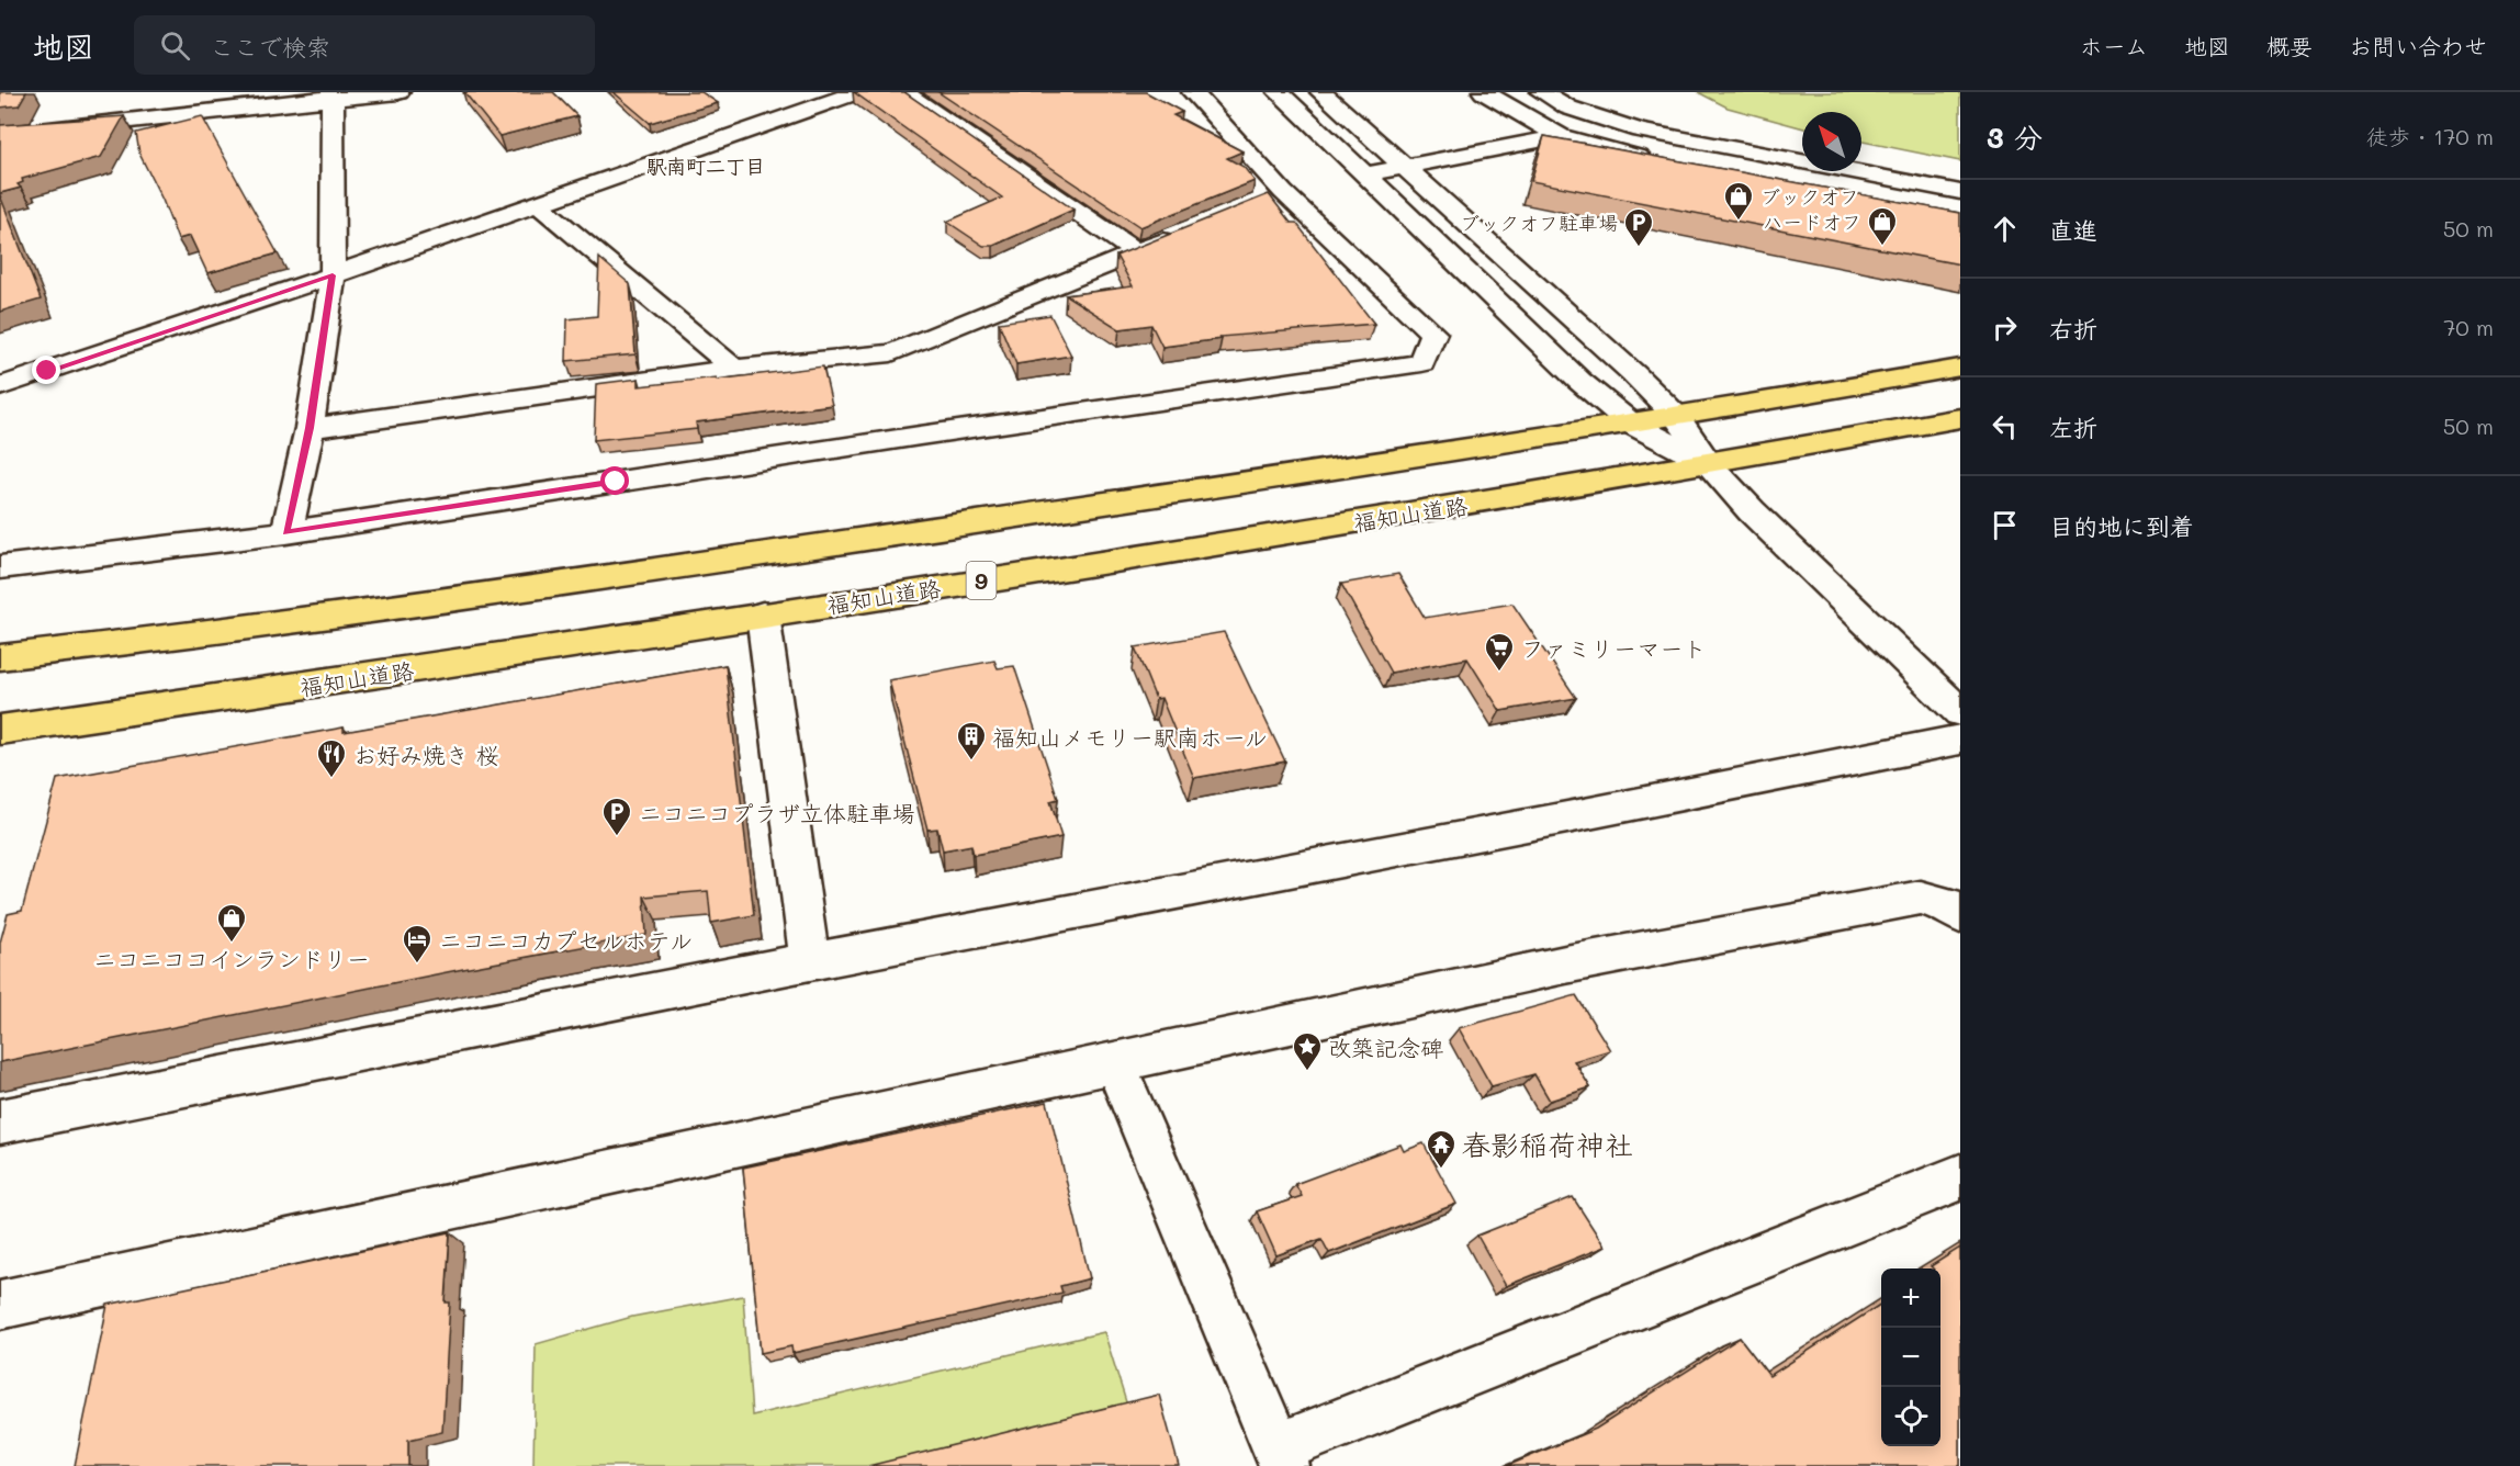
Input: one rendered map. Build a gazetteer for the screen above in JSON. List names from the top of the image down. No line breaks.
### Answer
{"streets":{"highway":["福知山道路","9"]},"districts":["駅南町二丁目"],"places":{"shop":["ブックオフ","ハードオフ","ニコニココインランドリー"],"parking":["ブックオフ駐車場","ニコニコプラザ立体駐車場"],"supermarket":["ファミリーマート"],"building":["福知山メモリー駅南ホール"],"restaurant":["お好み焼き 桜"],"hotel":["ニコニコカプセルホテル"],"place":["改築記念碑"],"temple":["春影稲荷神社"]},"north":"top left","page":{"header":"地図","search":"ここで検索","nav":["ホーム","地図","概要","お問い合わせ"],"heading":["3 分","徒歩 · 170 m"],"list":[["直進","50 m"],["右折","70 m"],["左折","50 m"],"目的地に到着"],"map_buttons":["+","−"]}}
